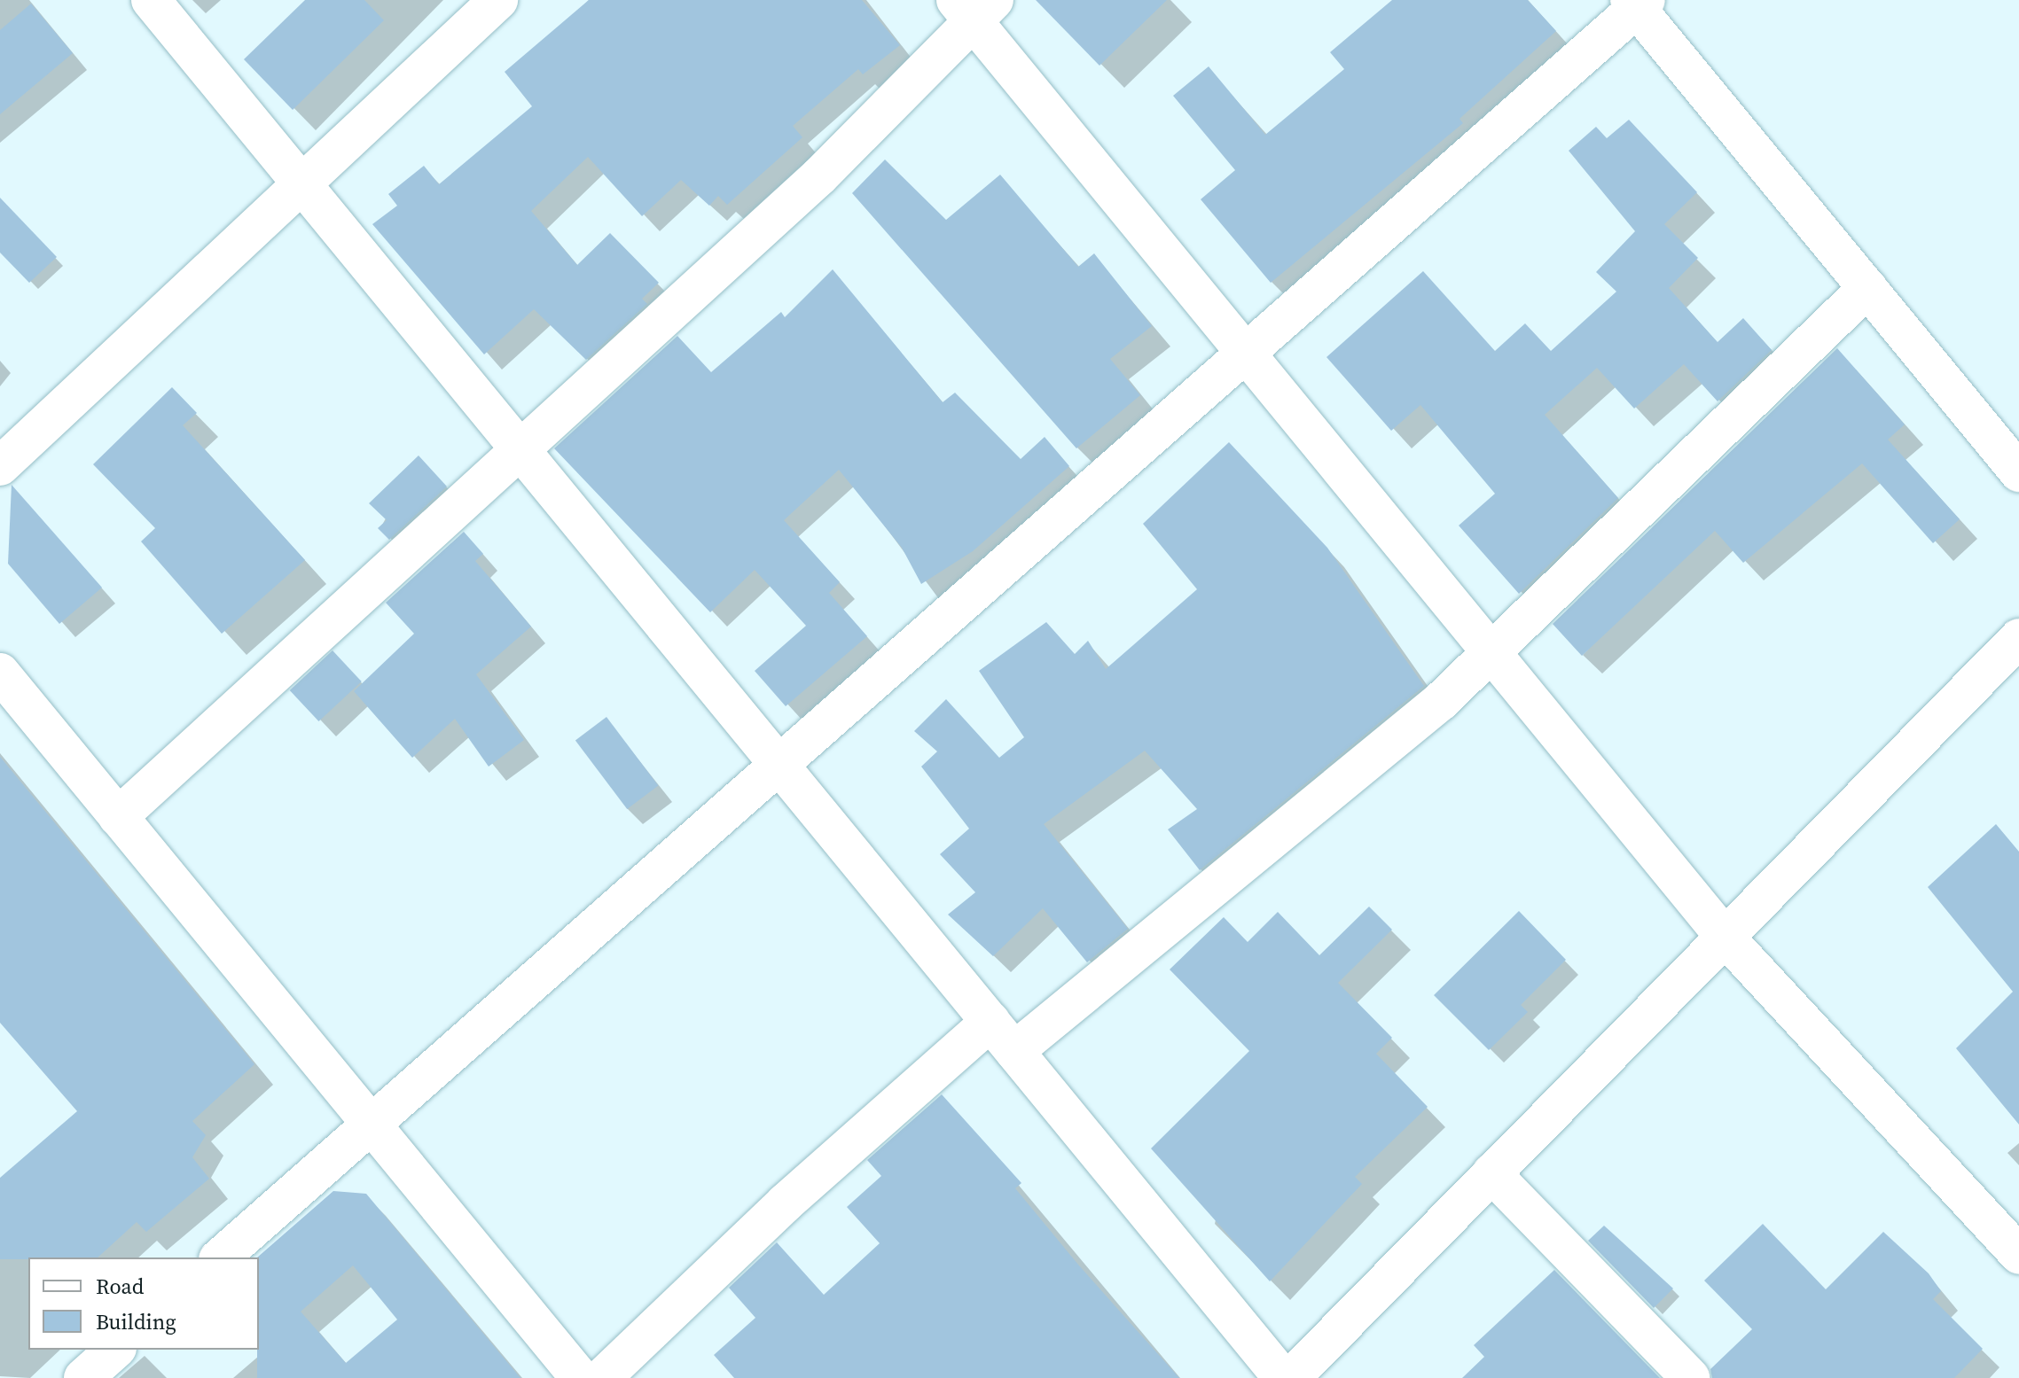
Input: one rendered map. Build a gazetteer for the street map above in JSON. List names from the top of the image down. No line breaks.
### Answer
{"legend":["Road","Building"]}
